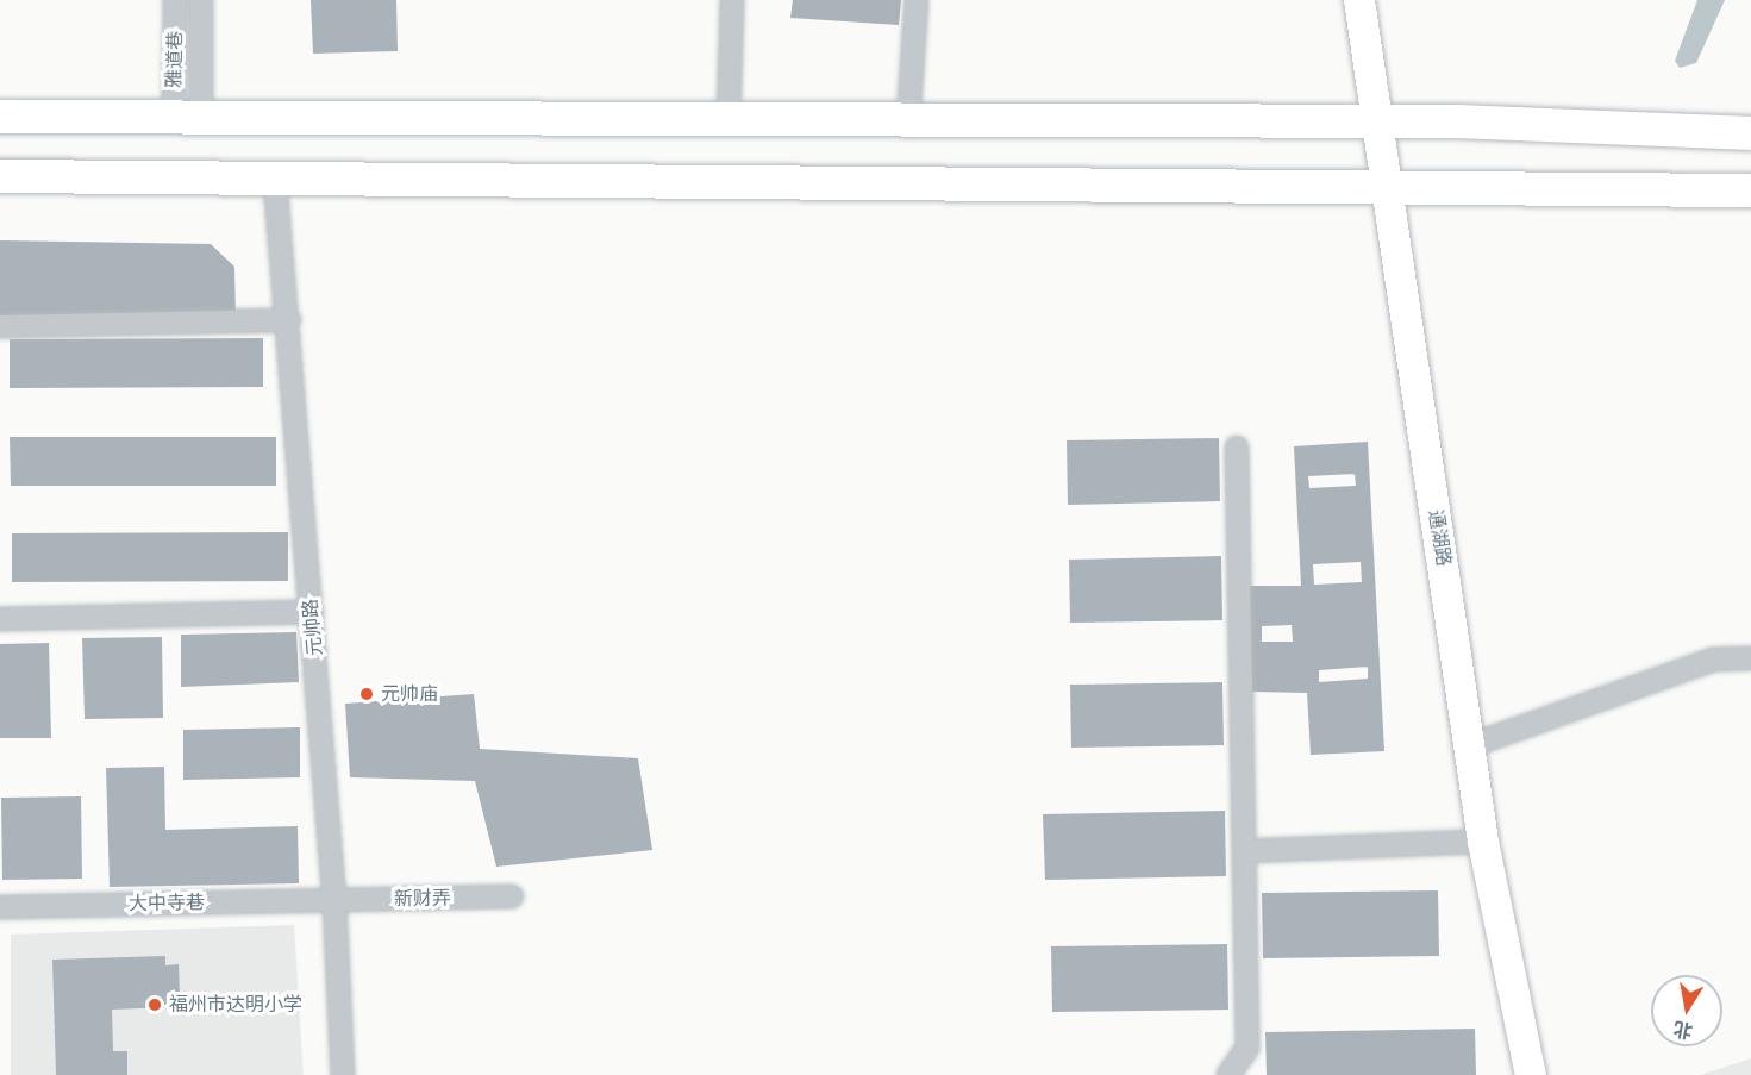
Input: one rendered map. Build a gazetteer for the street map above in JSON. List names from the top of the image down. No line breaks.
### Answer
{"streets":{"street":["雅道巷","通湖路","元帅路","新财弄","大中寺巷"]},"crossings":[["元帅路","新财弄"],["元帅路","大中寺巷"],["新财弄","大中寺巷"]],"places":["元帅庙","福州市达明小学"],"north":"bottom"}
